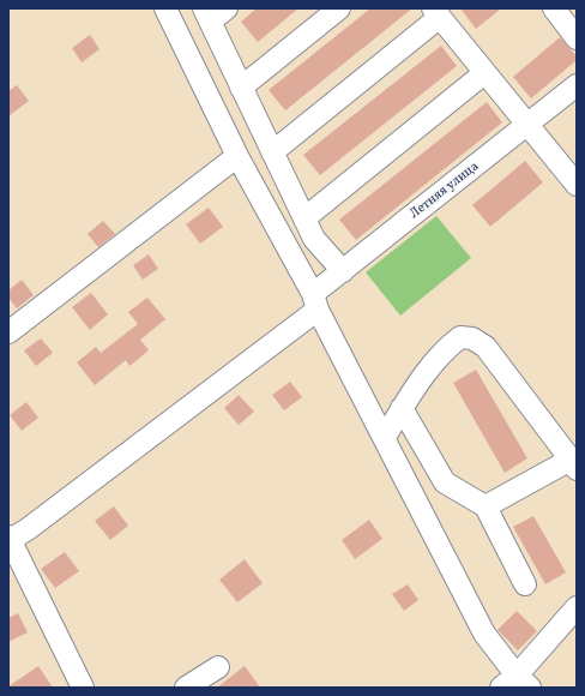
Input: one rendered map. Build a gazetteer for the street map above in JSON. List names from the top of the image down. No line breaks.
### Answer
{"streets":{"street":["Летняя улица"]}}
